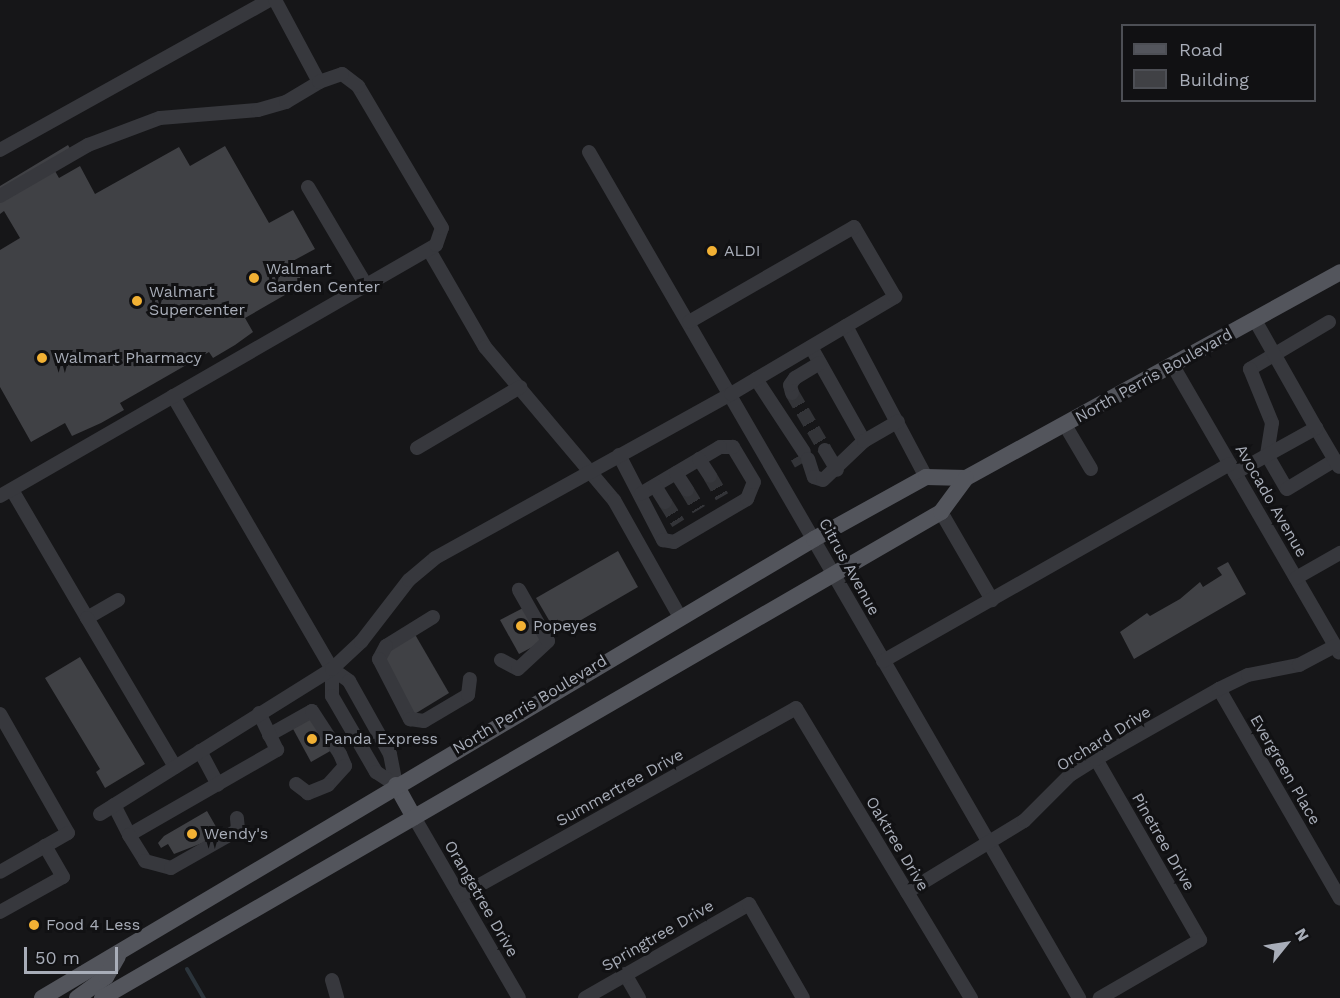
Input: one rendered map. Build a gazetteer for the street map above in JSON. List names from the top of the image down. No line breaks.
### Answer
{"streets":{"main road":["North Perris Boulevard"],"street":["Avocado Avenue","Citrus Avenue","Orchard Drive","Evergreen Place","Summertree Drive","Pinetree Drive","Oaktree Drive","Orangetree Drive","Springtree Drive"]},"crossings":[["North Perris Boulevard","Avocado Avenue"],["North Perris Boulevard","Citrus Avenue"],["North Perris Boulevard","Orangetree Drive"],["Avocado Avenue","Orchard Drive"],["Citrus Avenue","Orchard Drive"],["Orchard Drive","Evergreen Place"],["Orchard Drive","Pinetree Drive"],["Orchard Drive","Oaktree Drive"],["Summertree Drive","Oaktree Drive"],["Summertree Drive","Orangetree Drive"]],"places":["ALDI","Walmart Garden Center","Walmart Supercenter","Walmart Pharmacy","Popeyes","Panda Express","Wendy's","Food 4 Less"],"legend":["Road","Building"],"scale_bar":"50 m","north":"top right"}
